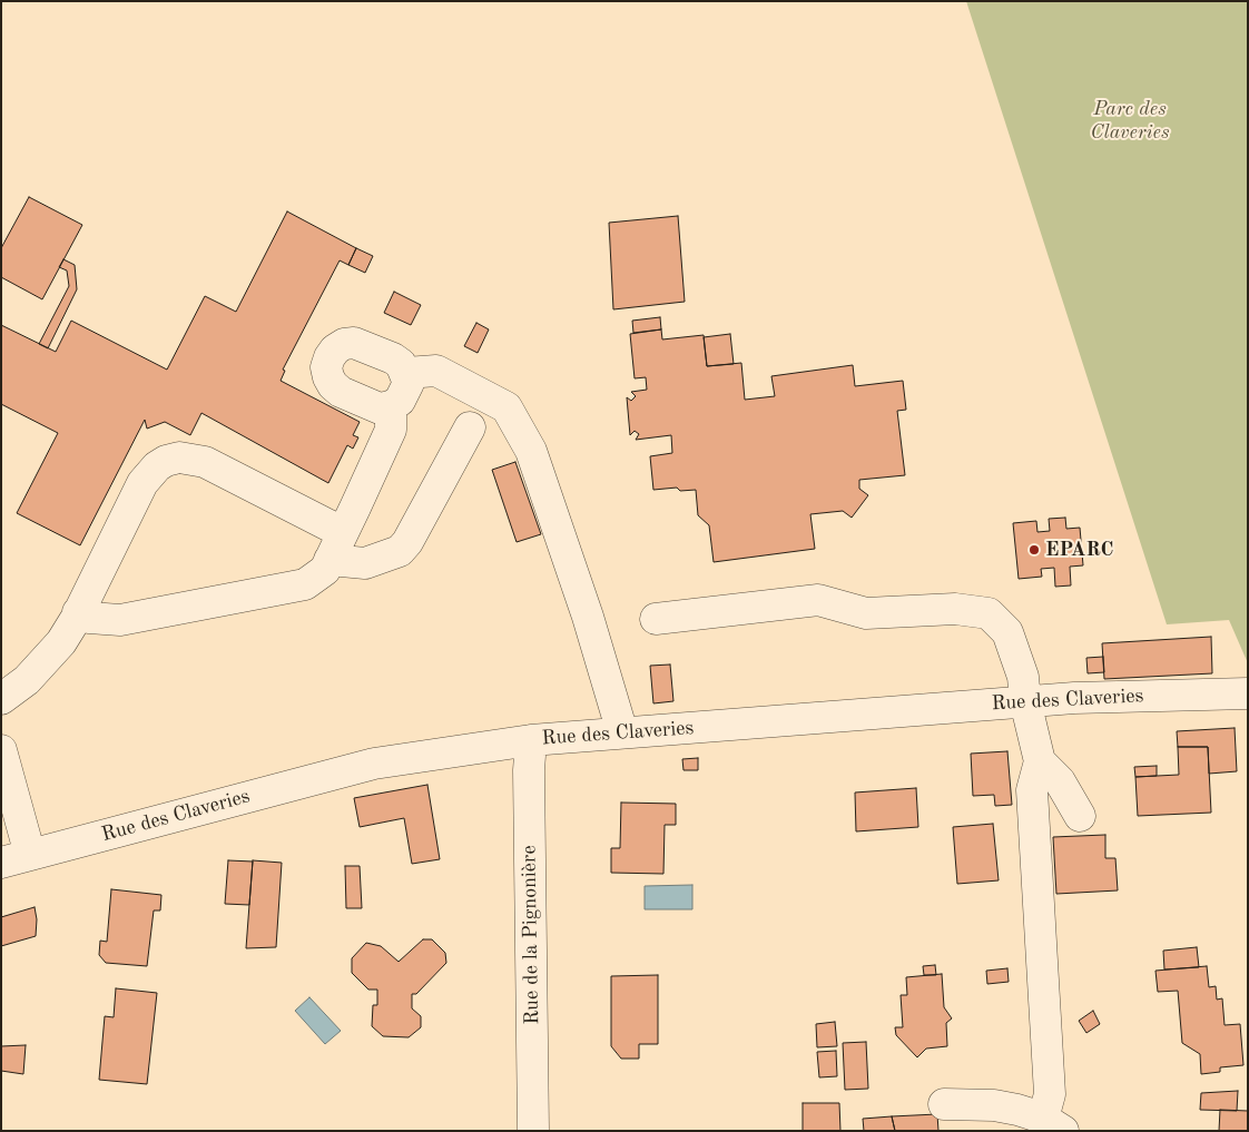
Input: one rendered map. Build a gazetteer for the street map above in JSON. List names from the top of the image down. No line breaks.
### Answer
{"streets":{"street":["Rue des Claveries","Rue de la Pignonière"]},"crossings":[["Rue des Claveries","Rue de la Pignonière"]],"parks":["Parc des Claveries"],"places":["EPARC"]}
